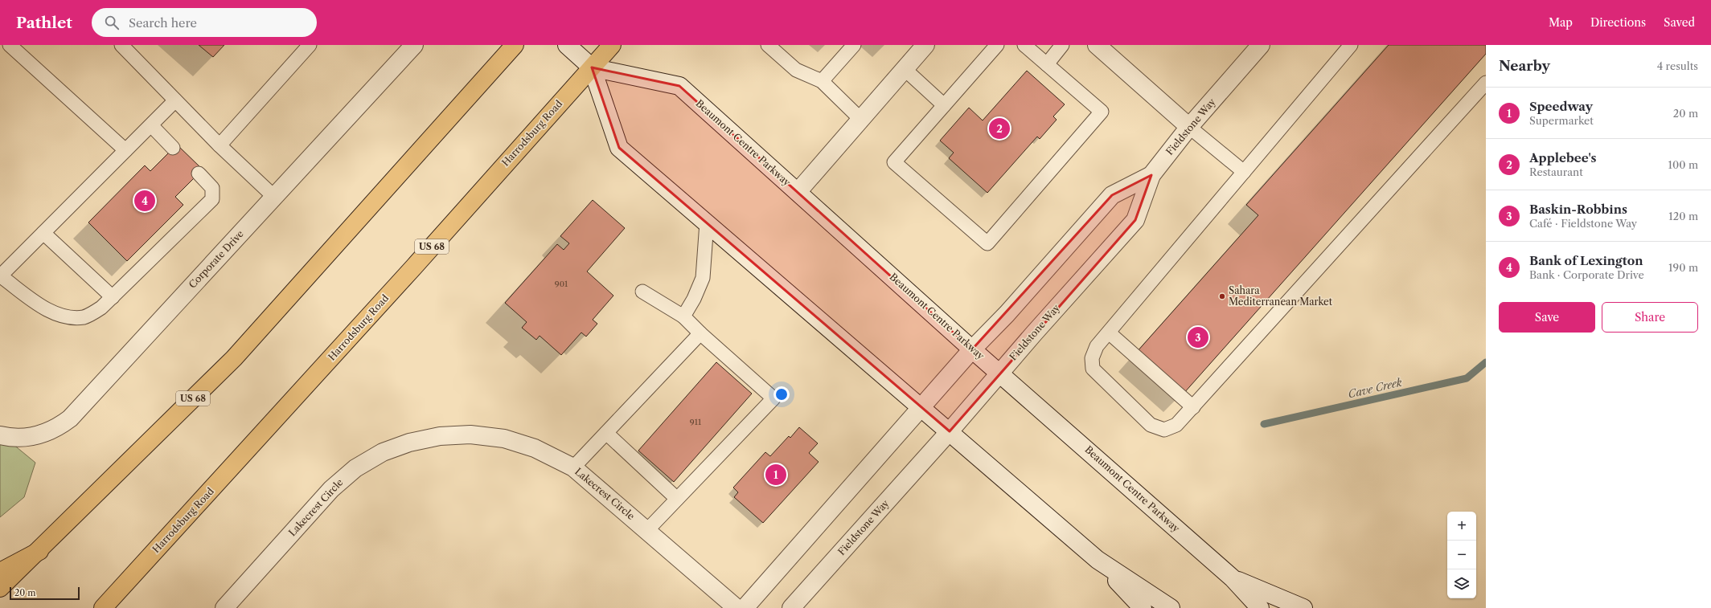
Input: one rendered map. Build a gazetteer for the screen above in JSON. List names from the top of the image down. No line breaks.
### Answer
{"streets":{"main road":["Harrodsburg Road","US 68"],"street":["Fieldstone Way","Beaumont Centre Parkway","Corporate Drive","Lakecrest Circle"]},"crossings":[["Fieldstone Way","Beaumont Centre Parkway"],["Harrodsburg Road","Beaumont Centre Parkway"]],"water":["Cave Creek"],"places":["Sahara Mediterranean Market"],"house_numbers":["901","911"],"scale_bar":"20 m","page":{"header":"Pathlet","search":"Search here","nav":["Map","Directions","Saved"],"heading":["Nearby","4 results"],"list":[{"mark":"1","name":"Speedway","note":"Supermarket","value":"20 m"},{"mark":"2","name":"Applebee's","note":"Restaurant","value":"100 m"},{"mark":"3","name":"Baskin-Robbins","note":"Café · Fieldstone Way","value":"120 m"},{"mark":"4","name":"Bank of Lexington","note":"Bank · Corporate Drive","value":"190 m"}],"pins":["2","4","3","1"],"buttons":["Save","Share"],"map_buttons":["+","−"],"scale":"20 m"}}
